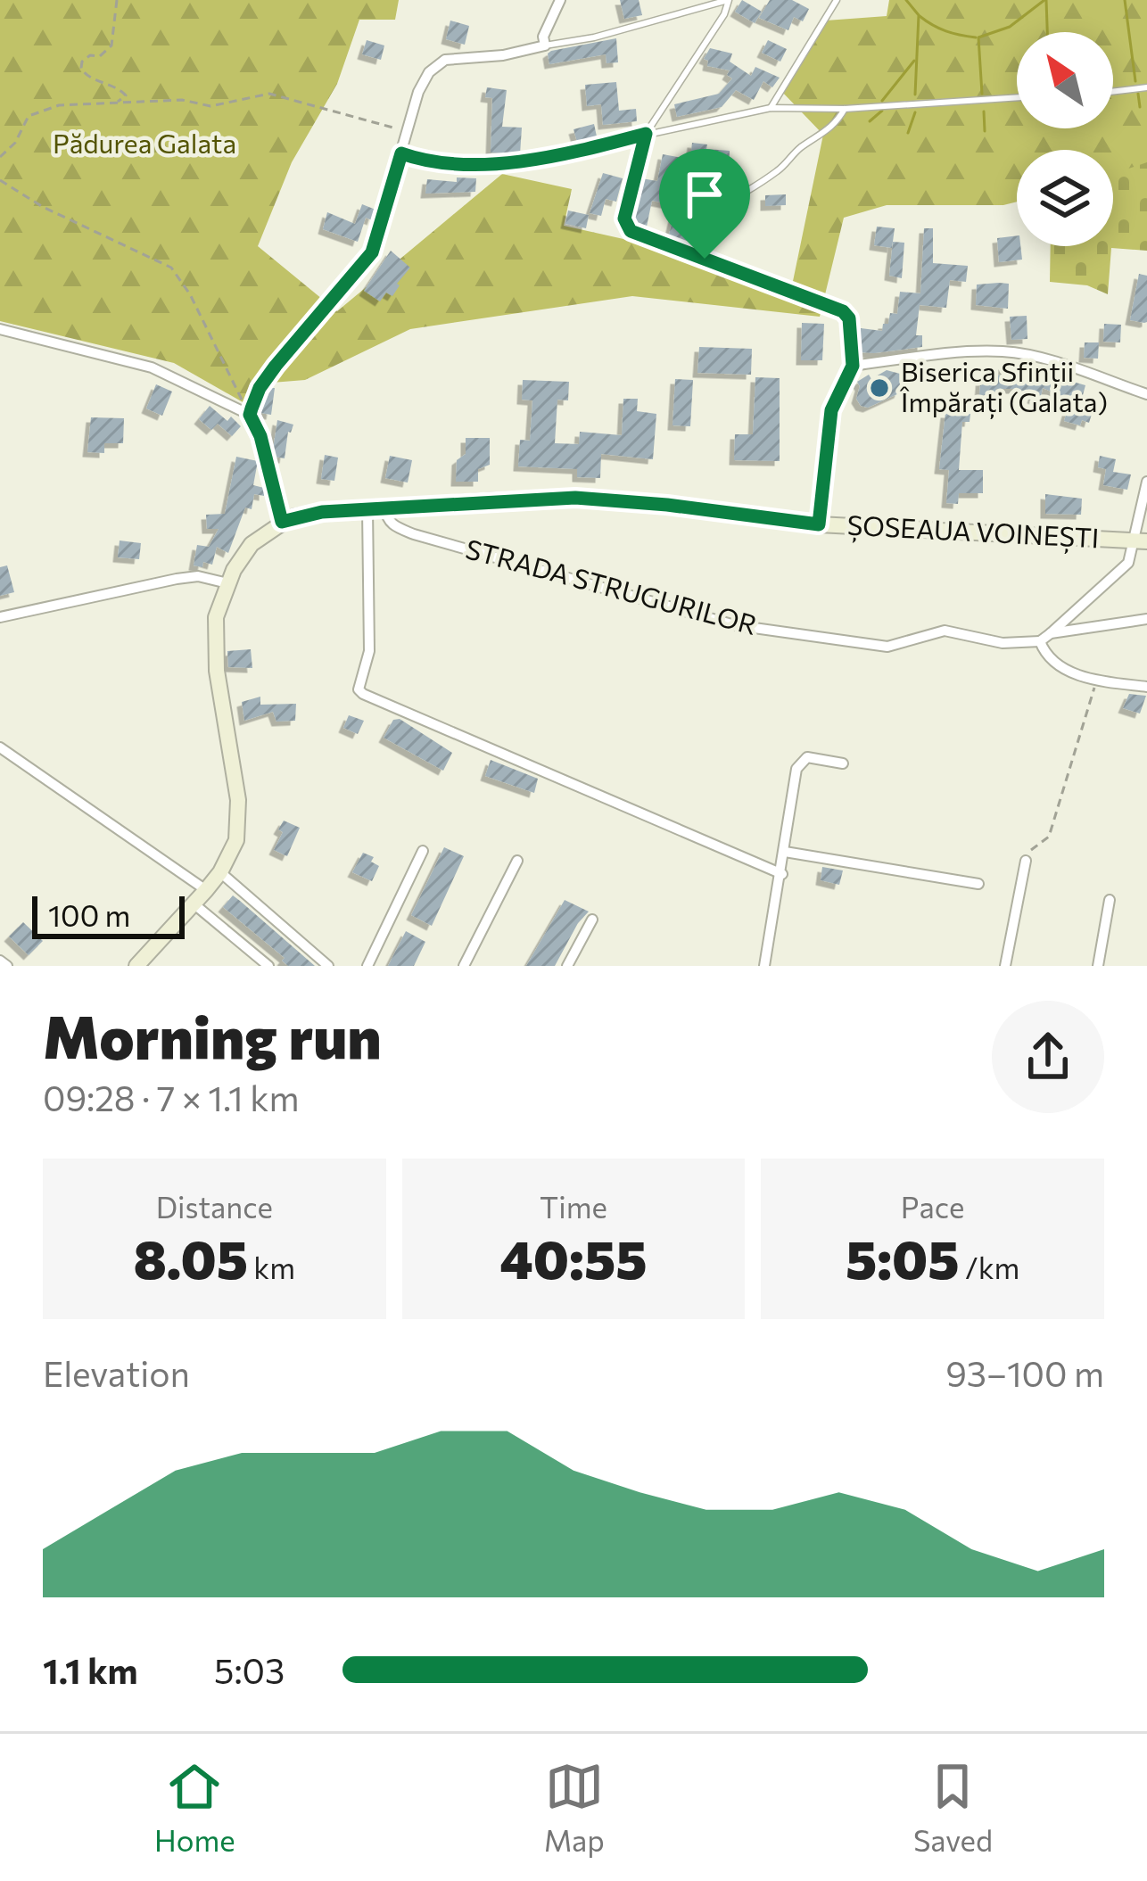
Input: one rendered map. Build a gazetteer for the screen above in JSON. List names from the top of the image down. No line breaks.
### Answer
{"streets":{"main road":["ȘOSEAUA VOINEȘTI"],"street":["STRADA STRUGURILOR"]},"crossings":[["ȘOSEAUA VOINEȘTI","STRADA STRUGURILOR"]],"parks":["Pădurea Galata"],"places":["Biserica Sfinții Împărați (Galata)"],"scale_bar":"100 m","north":"top left","page":{"scale":"100 m","heading":["Morning run","09:28 · 7 × 1.1 km"],"stats":[["Distance","8.05 km"],["Time","40:55"],["Pace","5:05 /km"]],"chart":["Elevation","93–100 m"],"list":[{"name":"1.1 km","note":"5:03"}],"tabs":["Home","Map","Saved"]}}
